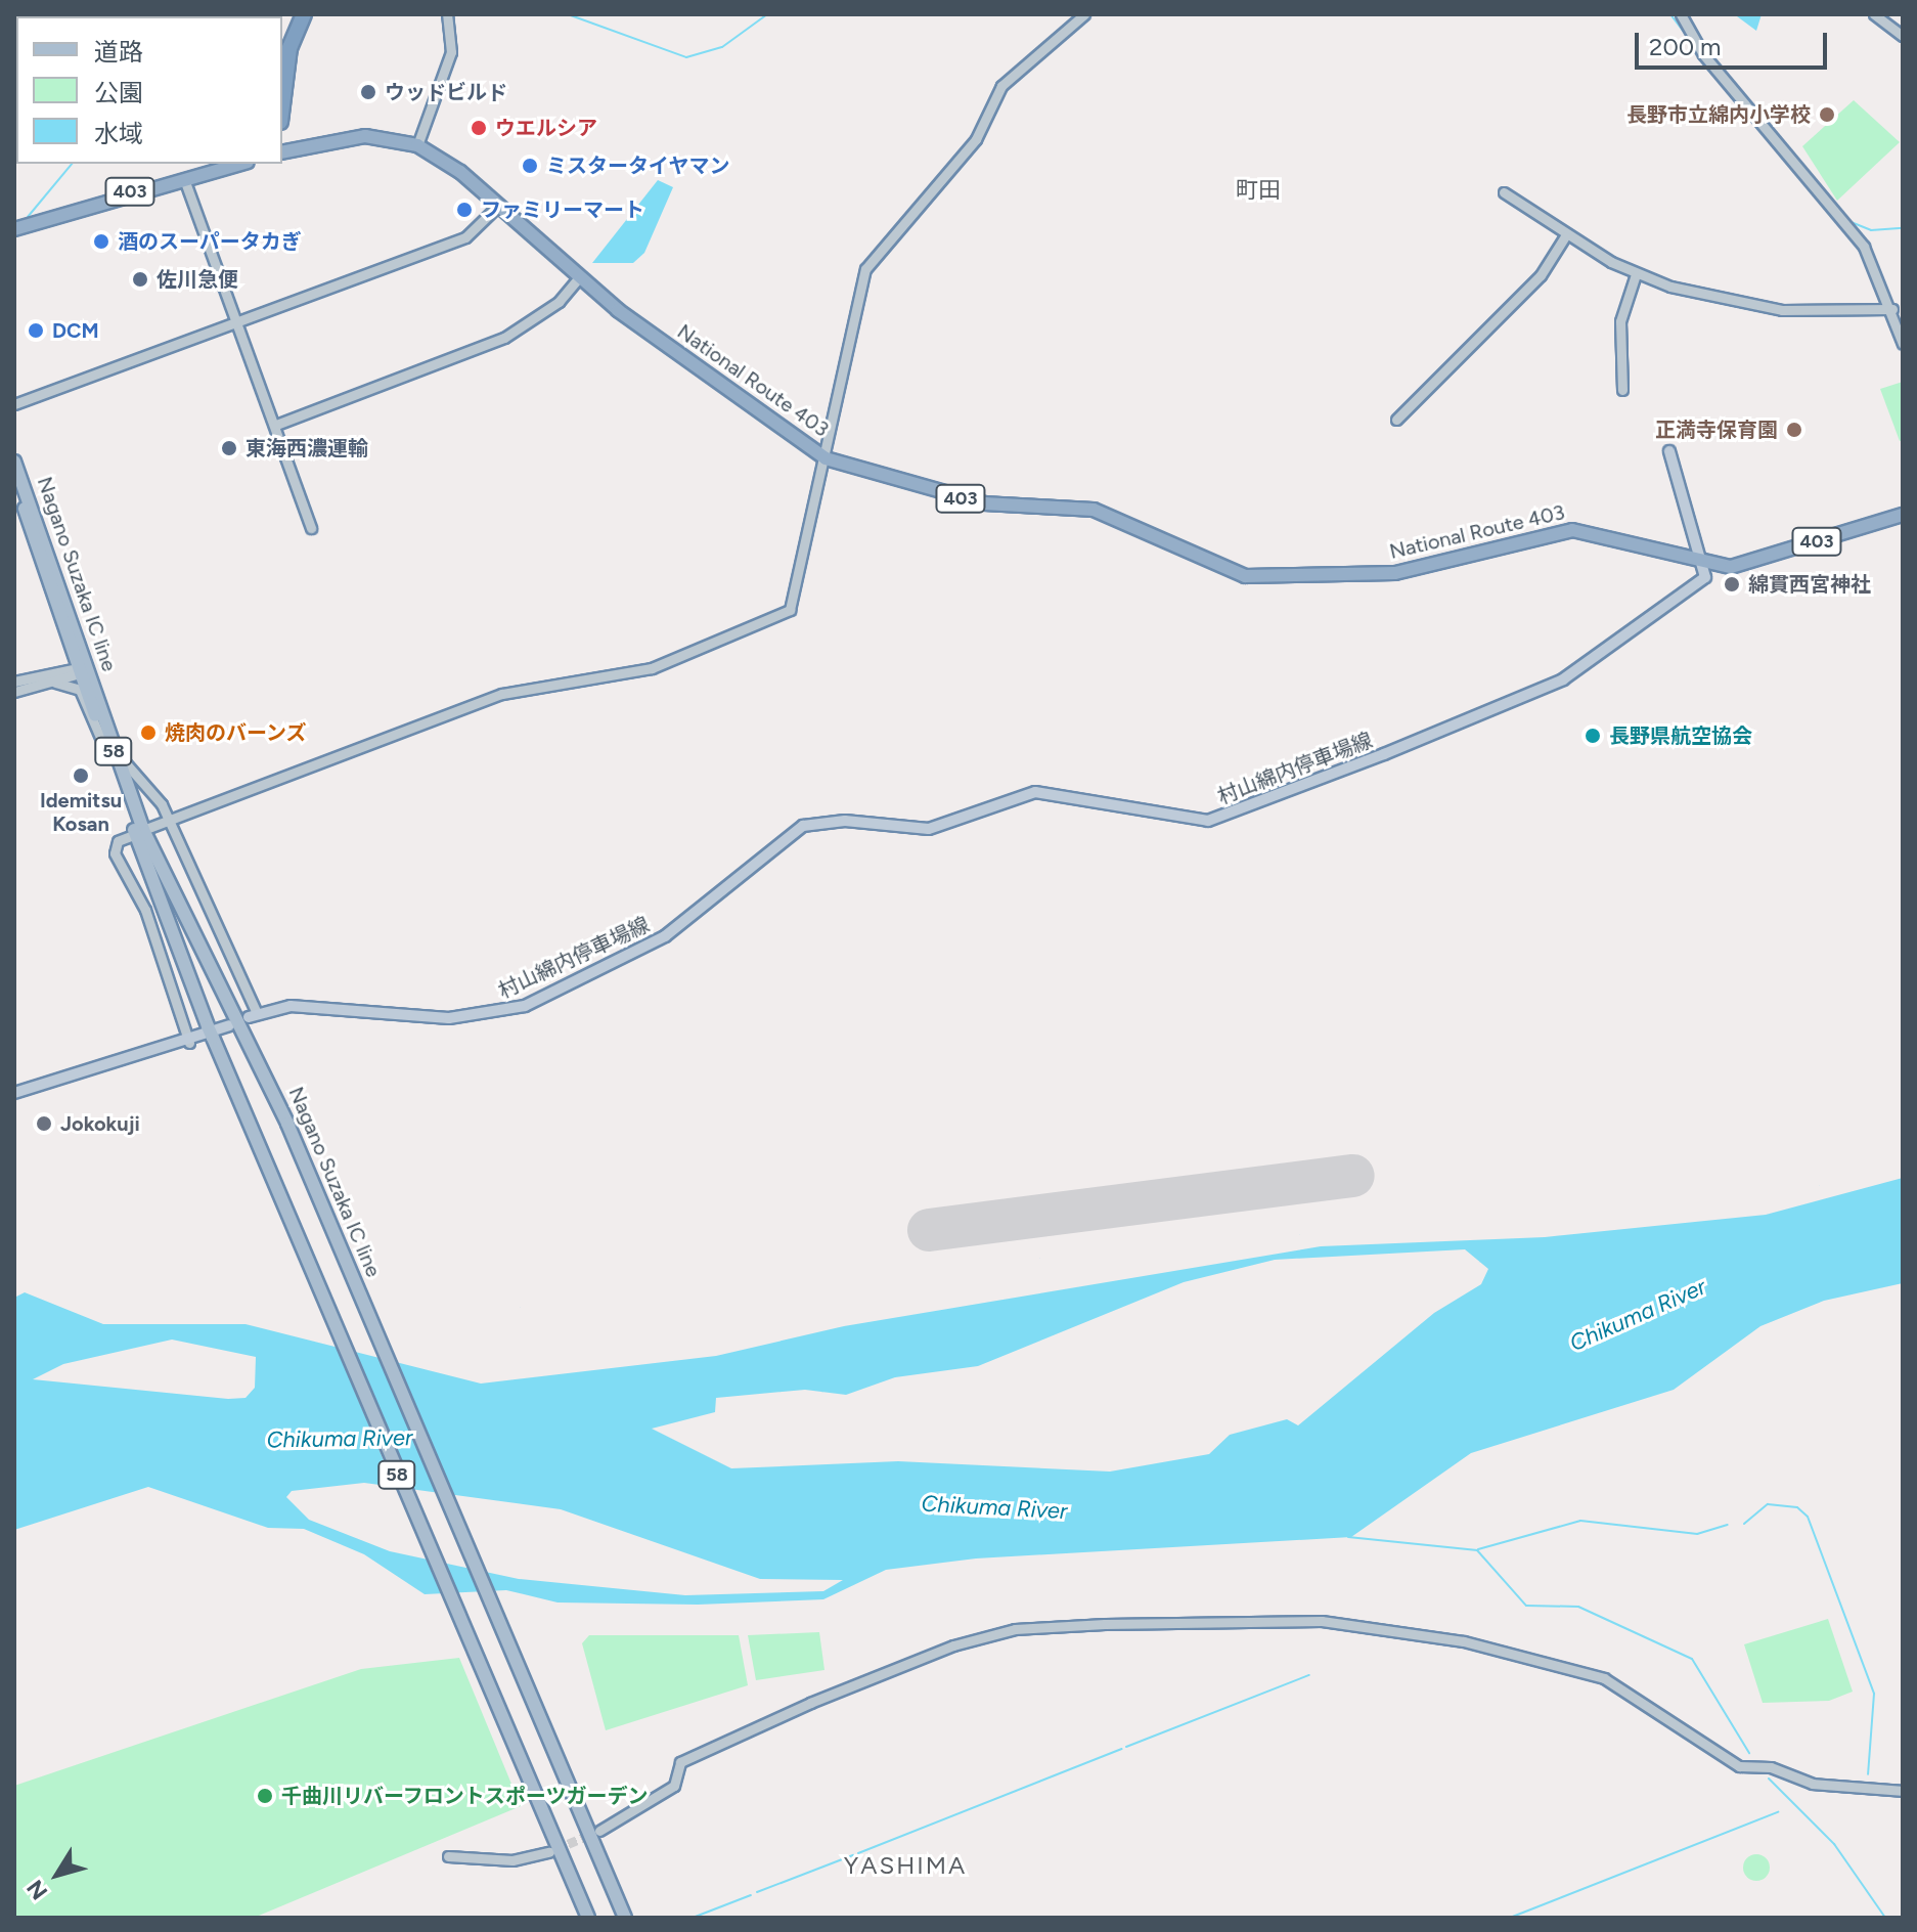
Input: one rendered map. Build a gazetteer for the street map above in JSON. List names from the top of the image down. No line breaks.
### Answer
{"streets":{"highway":["403","National Route 403"],"main road":["Nagano Suzaka IC line","58","村山綿内停車場線"]},"crossings":[["National Route 403","村山綿内停車場線"]],"districts":["町田","YASHIMA"],"water":["Chikuma River"],"places":["ウッドビルド","長野市立綿内小学校","ウエルシア","ミスタータイヤマン","ファミリーマート","酒のスーパータカぎ","佐川急便","DCM","正満寺保育園","東海西濃運輸","綿貫西宮神社","焼肉のバーンズ","長野県航空協会","Idemitsu Kosan","Jokokuji","千曲川リバーフロントスポーツガーデン"],"legend":["道路","公園","水域"],"scale_bar":"200 m","north":"bottom left"}
